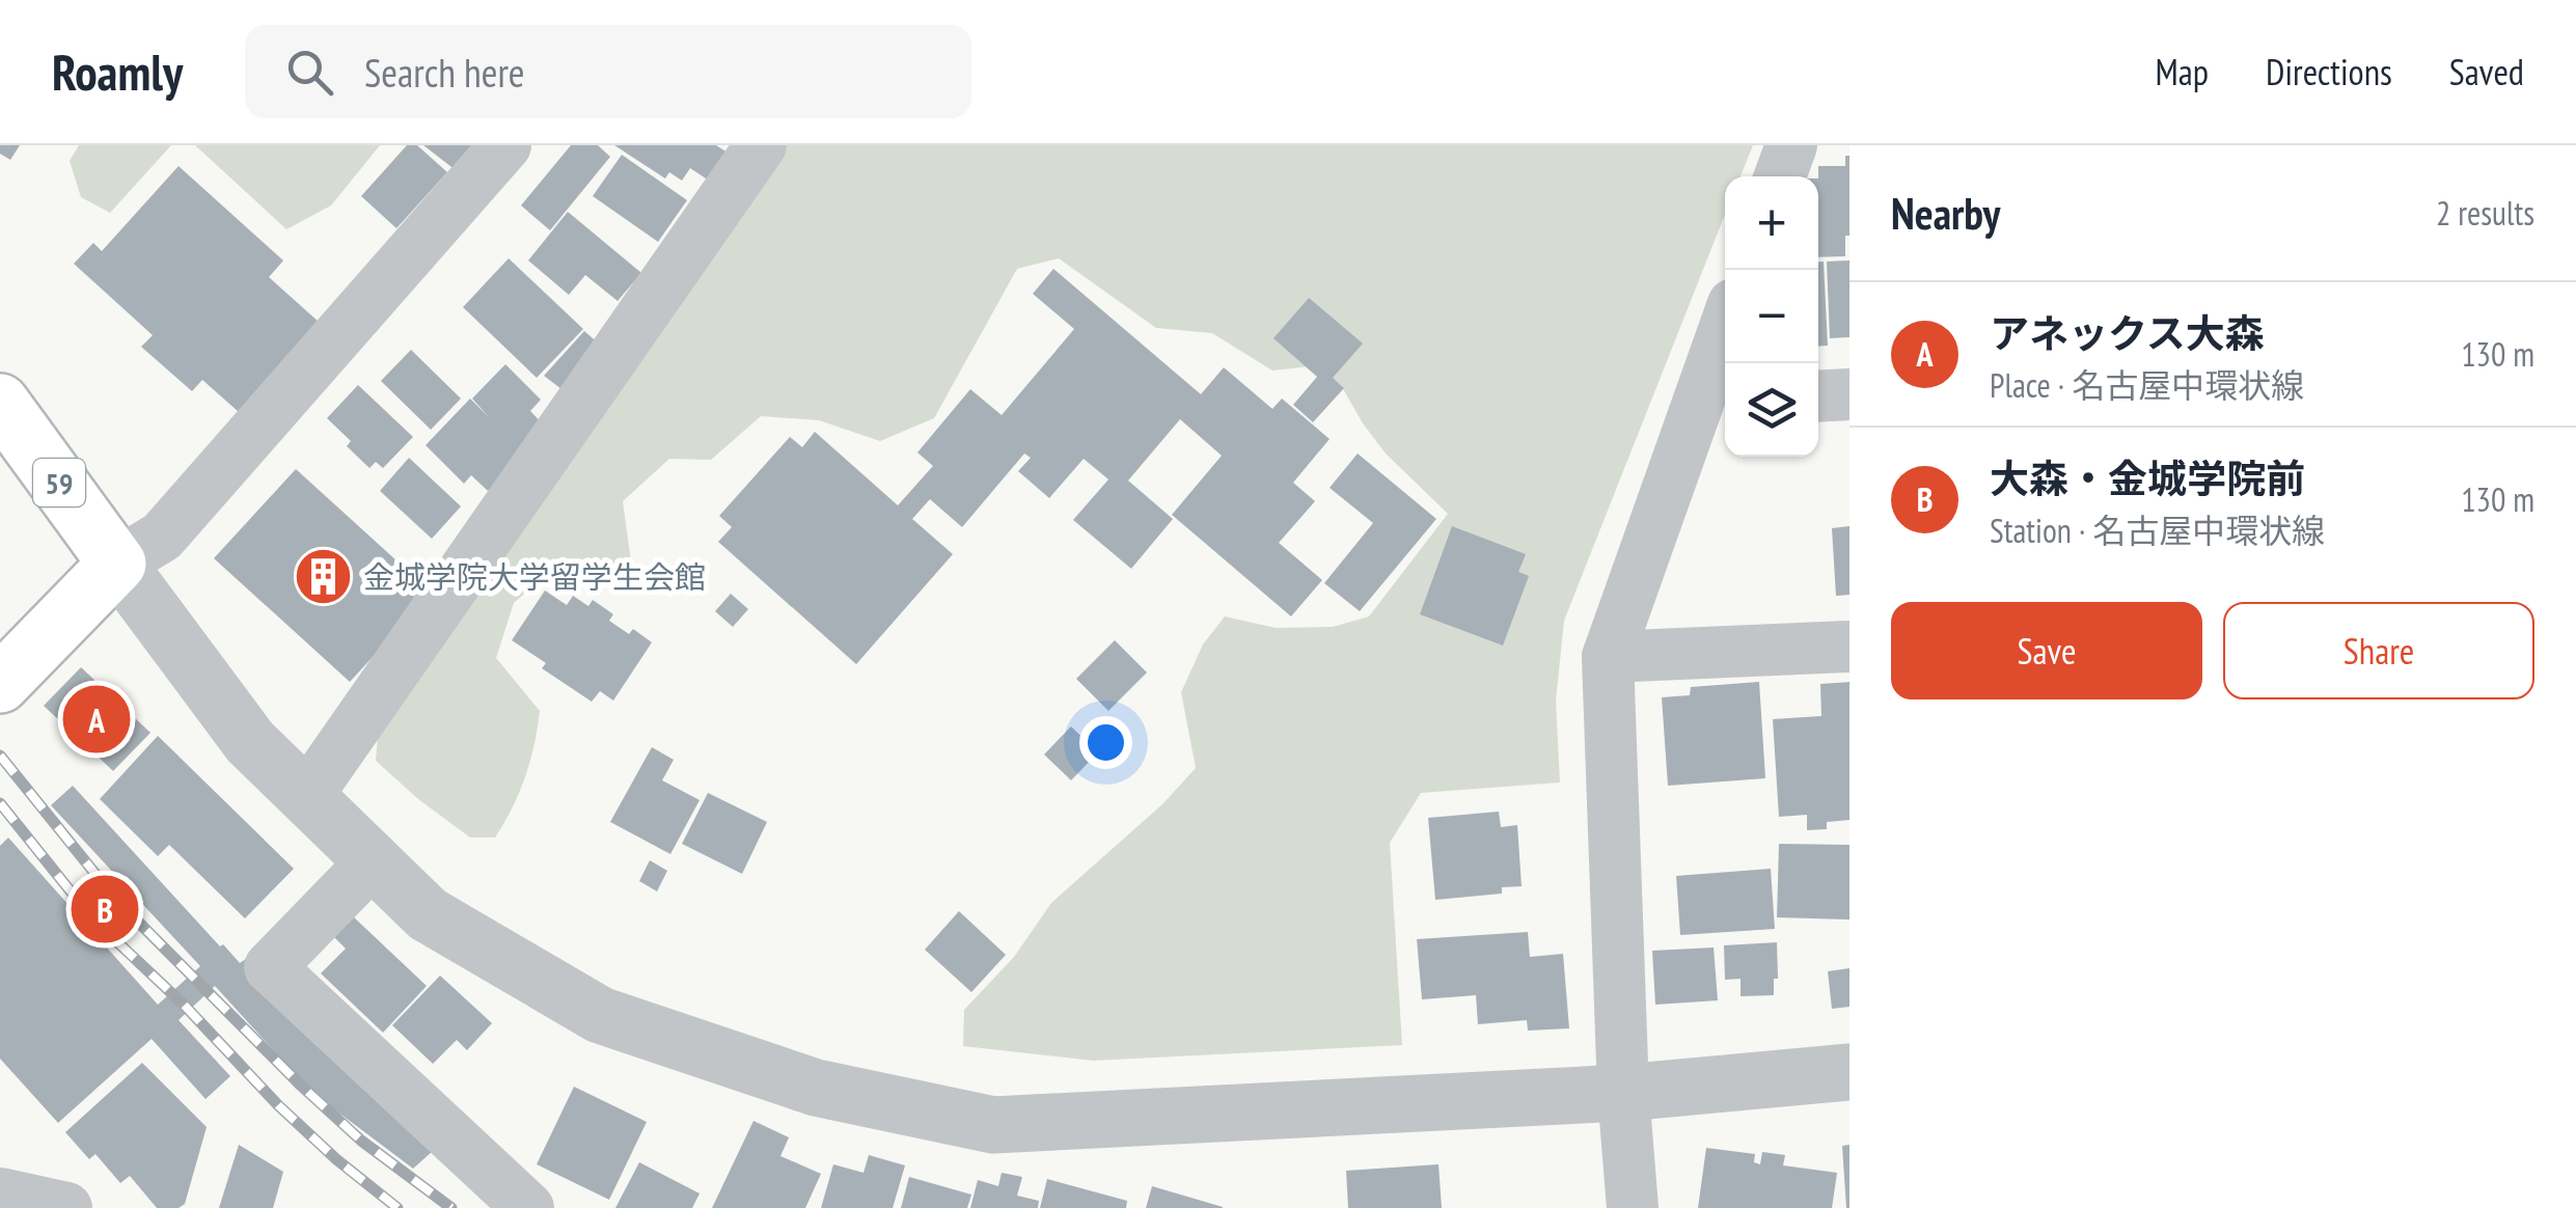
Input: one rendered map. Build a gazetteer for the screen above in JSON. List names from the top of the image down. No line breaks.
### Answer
{"streets":{"main road":["59"]},"places":{"building":["金城学院大学留学生会館"]},"page":{"header":"Roamly","search":"Search here","nav":["Map","Directions","Saved"],"heading":["Nearby","2 results"],"map_buttons":["+","−"],"list":[{"mark":"A","name":"アネックス大森","note":"Place · 名古屋中環状線","value":"130 m"},{"mark":"B","name":"大森・金城学院前","note":"Station · 名古屋中環状線","value":"130 m"}],"buttons":["Save","Share"],"pins":["A","B"]}}
